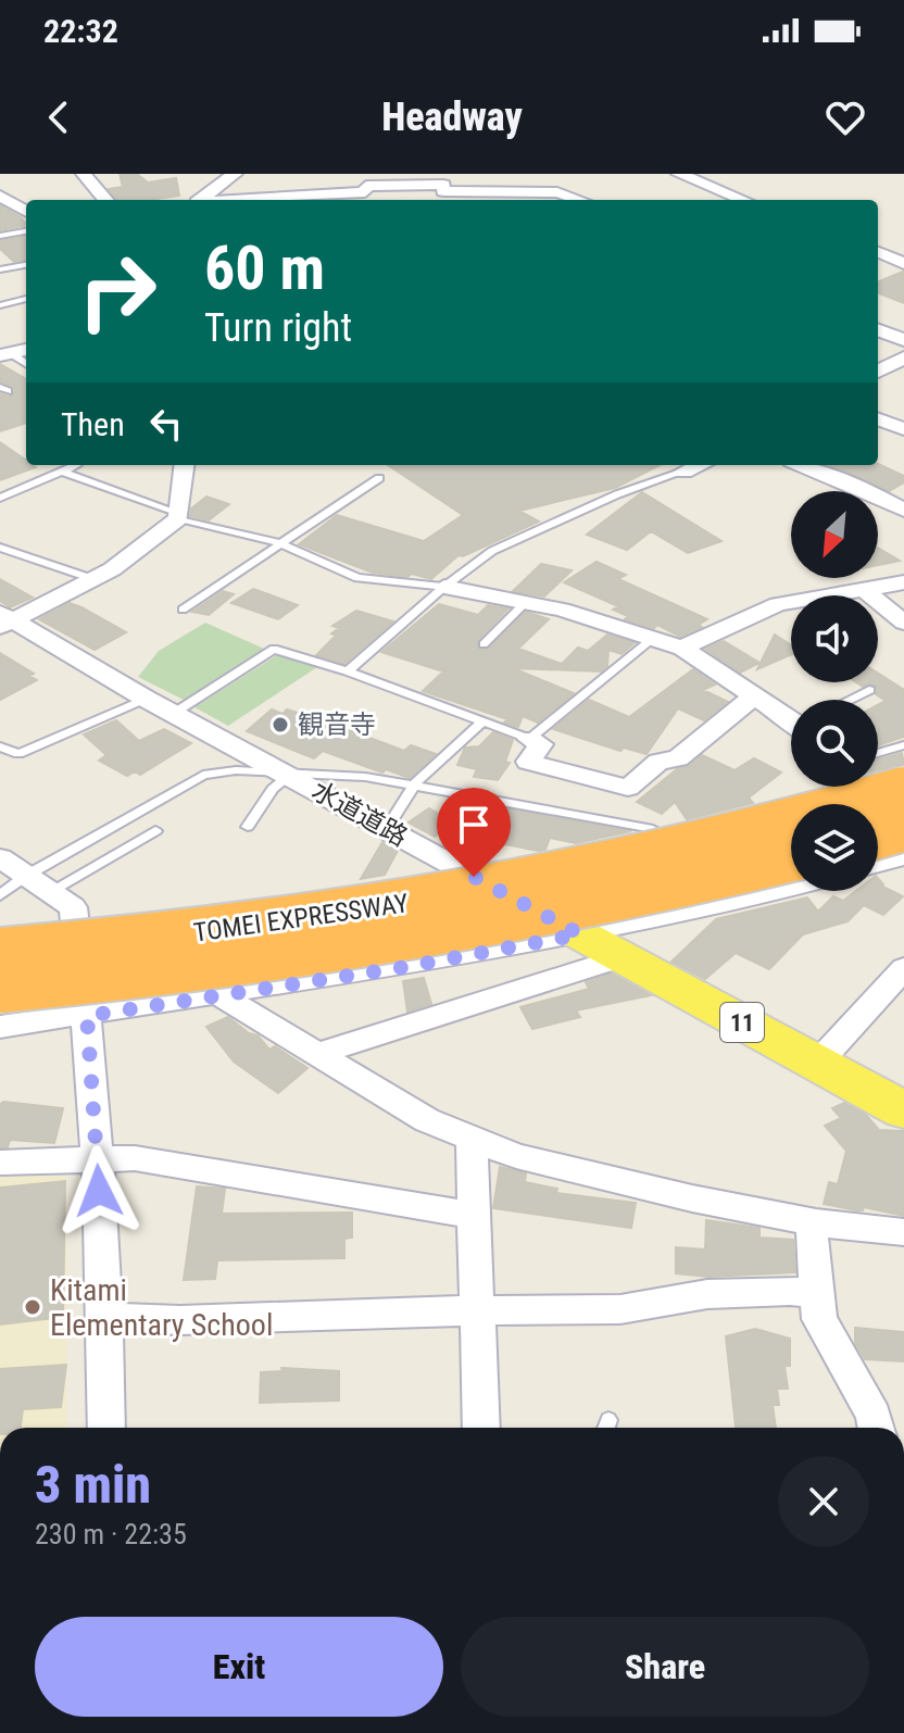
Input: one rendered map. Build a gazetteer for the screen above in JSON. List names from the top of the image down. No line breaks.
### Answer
{"streets":{"highway":["TOMEI EXPRESSWAY"],"main road":["水道道路","11"]},"places":["観音寺","Kitami Elementary School"],"north":"bottom left","page":{"status":"22:32","header":"Headway","turn":["60 m","Turn right"],"then":"Then","heading":["3 min","230 m · 22:35"],"buttons":["Exit","Share"]}}
